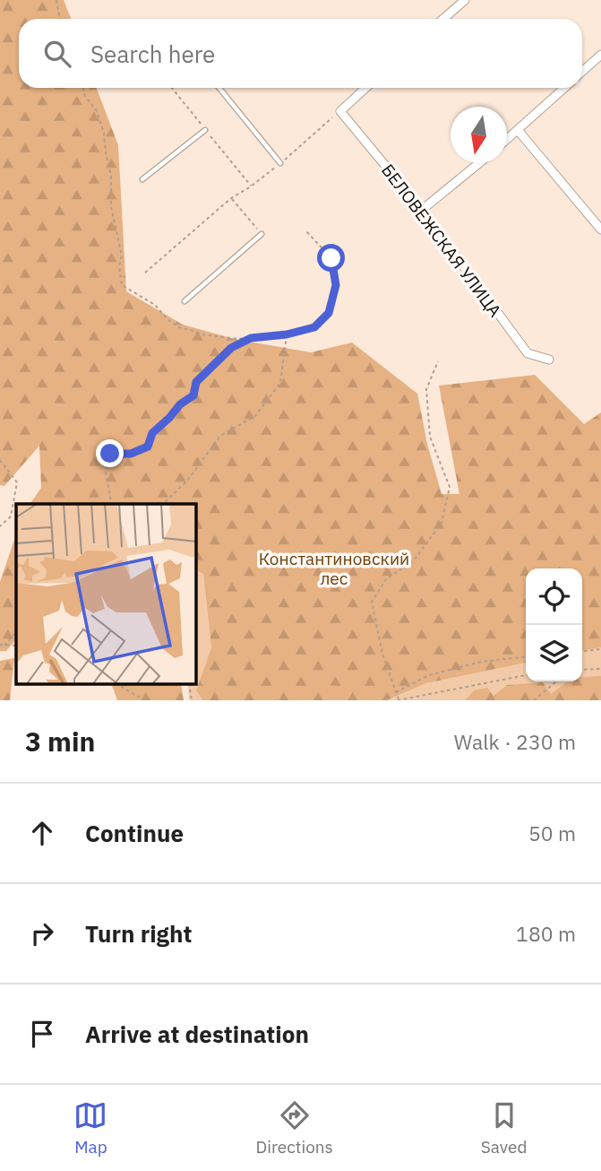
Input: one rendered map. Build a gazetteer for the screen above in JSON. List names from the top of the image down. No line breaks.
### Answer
{"streets":{"street":["БЕЛОВЕЖСКАЯ УЛИЦА"]},"parks":["Константиновский лес"],"north":"bottom","page":{"search":"Search here","heading":["3 min","Walk · 230 m"],"list":[["Continue","50 m"],["Turn right","180 m"],"Arrive at destination"],"nav":["Map","Directions","Saved"]}}
